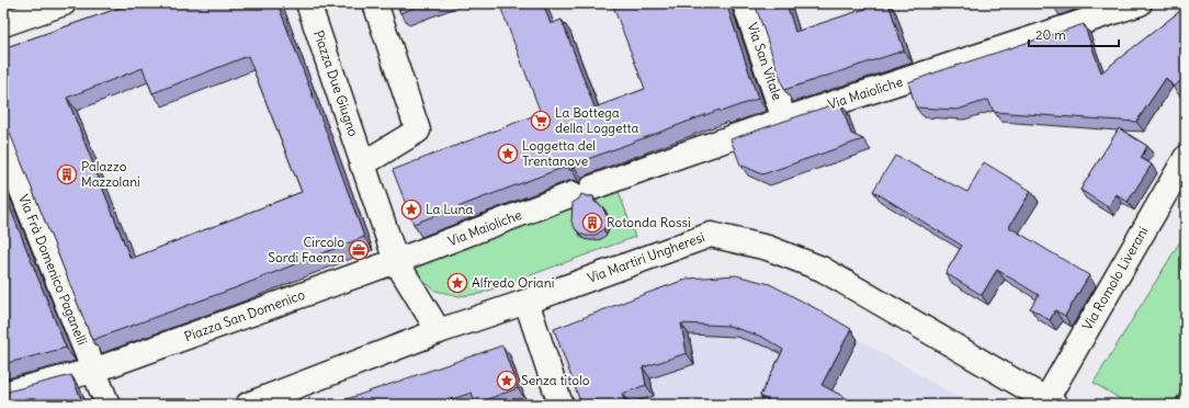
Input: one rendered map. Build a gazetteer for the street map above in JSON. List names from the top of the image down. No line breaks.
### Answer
{"streets":{"street":["Via San Vitale","Piazza Due Giugno","Via Maioliche","Via Martiri Ungheresi","Via Frà Domenico Paganelli","Via Romolo Liverani","Piazza San Domenico"]},"crossings":[["Via San Vitale","Via Maioliche"],["Piazza Due Giugno","Via Maioliche"],["Piazza Due Giugno","Via Martiri Ungheresi"],["Piazza Due Giugno","Piazza San Domenico"],["Via Maioliche","Piazza San Domenico"],["Via Martiri Ungheresi","Via Romolo Liverani"],["Via Frà Domenico Paganelli","Piazza San Domenico"]],"places":{"supermarket":["La Bottega della Loggetta"],"place":["Loggetta del Trentanove","La Luna","Alfredo Oriani","Senza titolo"],"building":["Palazzo Mazzolani","Rotonda Rossi"],"office":["Circolo Sordi Faenza"]},"scale_bar":"20 m"}
